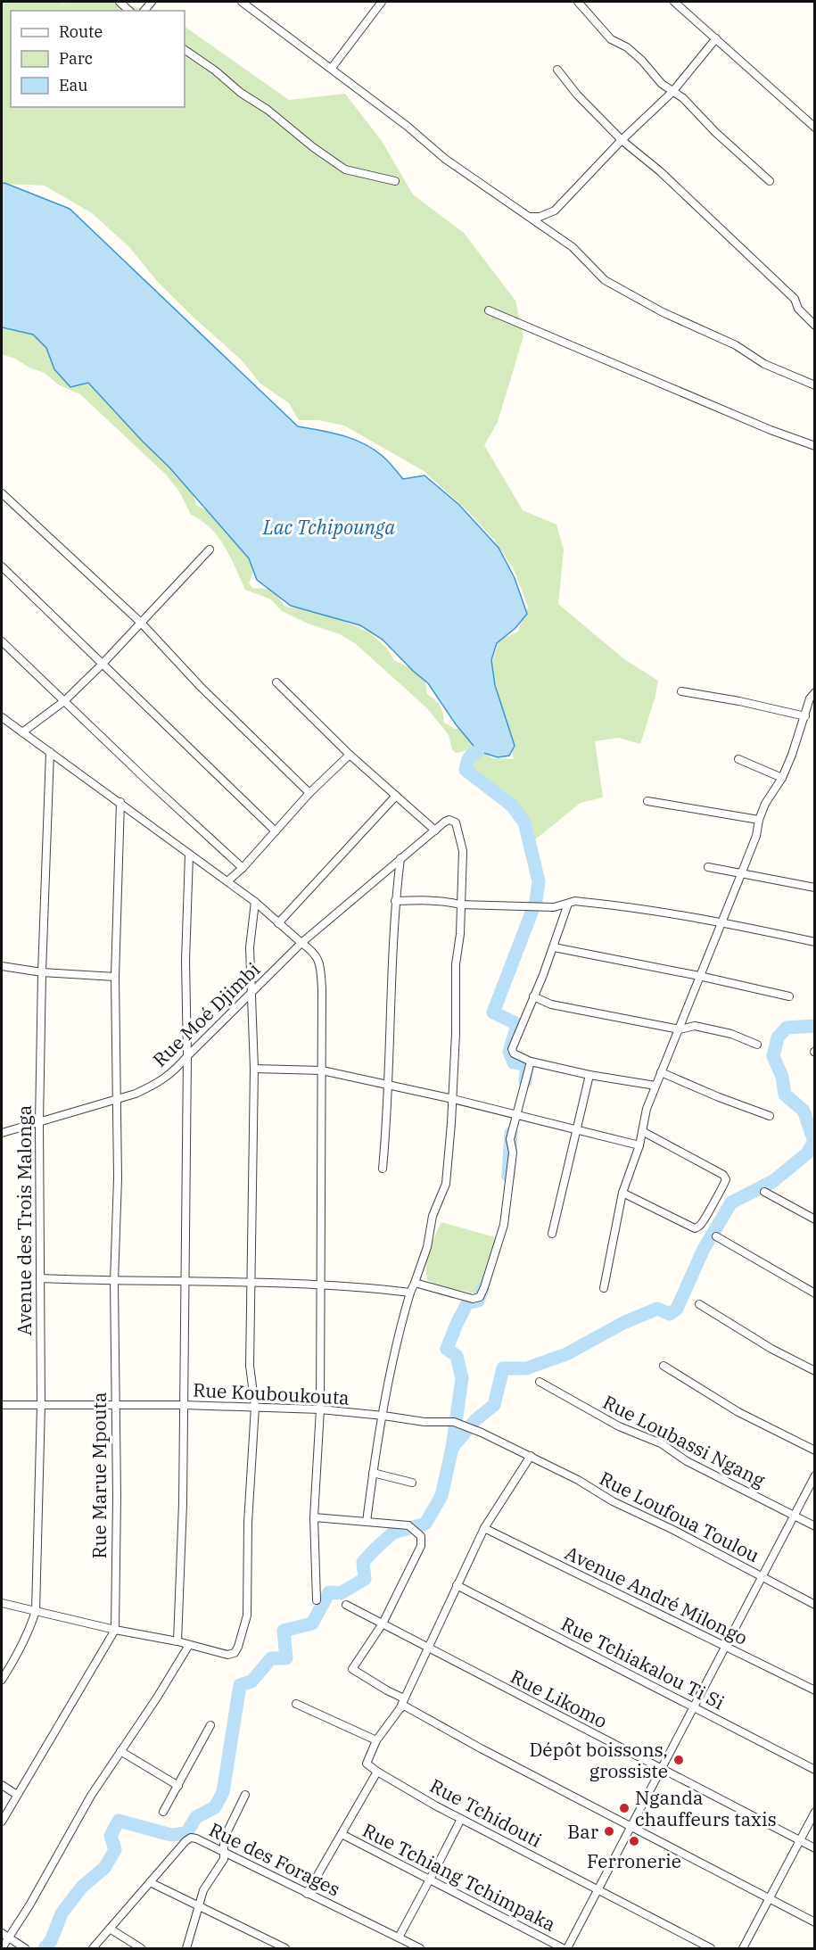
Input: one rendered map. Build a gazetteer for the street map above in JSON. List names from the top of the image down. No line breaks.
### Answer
{"streets":{"street":["Rue Moé Djimbi","Avenue des Trois Malonga","Rue Kouboukouta","Rue Loubassi Ngang","Rue Marue Mpouta","Rue Loufoua Toulou","Avenue André Milongo","Rue Tchiakalou Ti Si","Rue Likomo","Rue Tchidouti","Rue des Forages","Rue Tchiang Tchimpaka"]},"crossings":[["Rue Moé Djimbi","Avenue des Trois Malonga"],["Rue Moé Djimbi","Rue Marue Mpouta"],["Avenue des Trois Malonga","Rue Kouboukouta"],["Rue Kouboukouta","Rue Marue Mpouta"],["Rue Kouboukouta","Rue Loufoua Toulou"]],"water":["Lac Tchipounga"],"places":["Dépôt boissons, grossiste","Nganda chauffeurs taxis","Bar","Ferronerie"],"legend":["Route","Parc","Eau"]}
